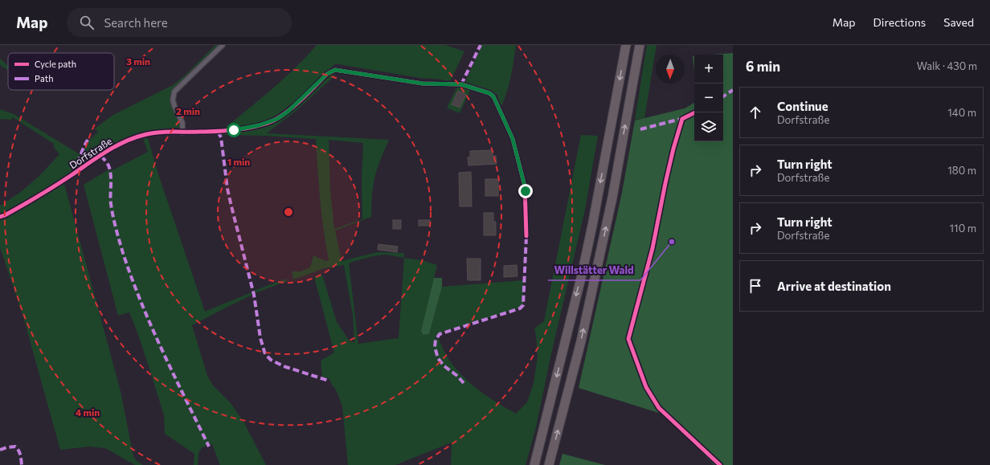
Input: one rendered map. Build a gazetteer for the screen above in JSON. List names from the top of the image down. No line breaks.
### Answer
{"streets":{"street":["Dorfstraße"]},"places":["Willstätter Wald"],"legend":["Cycle path","Path"],"north":"bottom","page":{"header":"Map","search":"Search here","nav":["Map","Directions","Saved"],"heading":["6 min","Walk · 430 m"],"map_buttons":["+","−"],"list":[["Continue","Dorfstraße","140 m"],["Turn right","Dorfstraße","180 m"],["Turn right","Dorfstraße","110 m"],"Arrive at destination"]},"rings":["3 min","2 min","1 min","4 min"]}
